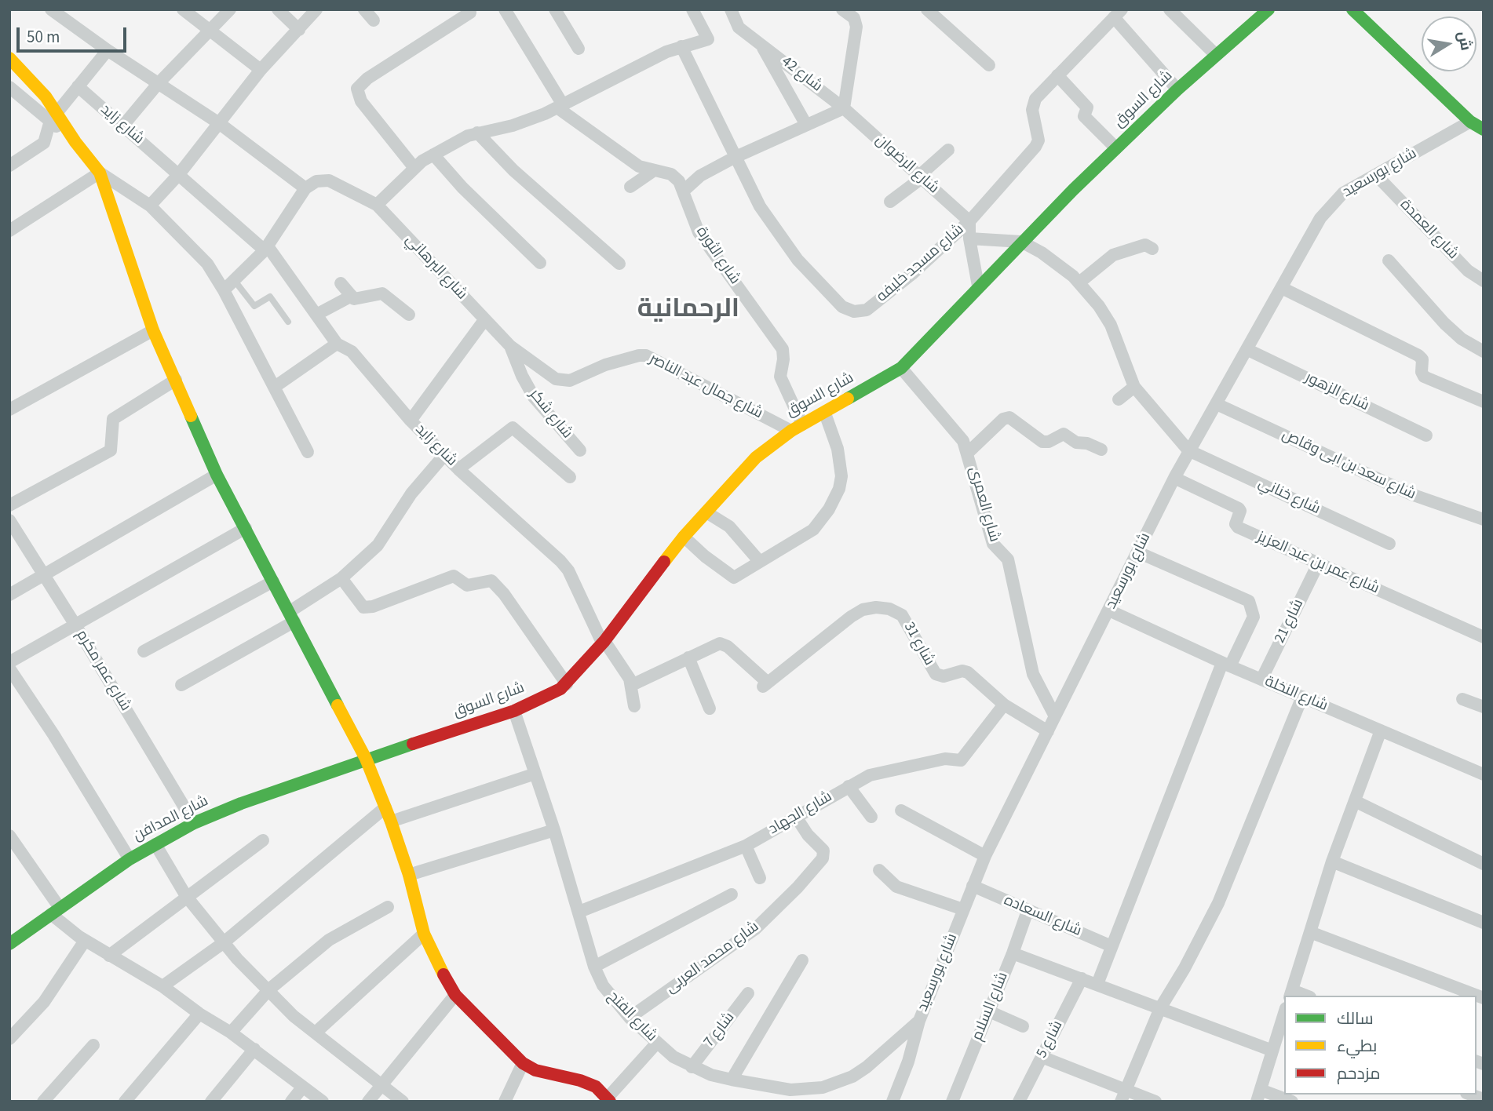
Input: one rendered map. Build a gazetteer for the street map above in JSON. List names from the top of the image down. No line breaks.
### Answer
{"streets":{"street":["شارع 42","شارع السوق","شارع زايد","شارع الرضوان","شارع بورسعيد","شارع العمدة","شارع الثورة","شارع مسجد خليفه","شارع البرهاني","شارع جمال عبد الناصر","شارع الزهور","شارع شكر","شارع سعد بن ابى وقاص","شارع خناني","شارع العمرى","شارع عمر بن عبد العزيز","شارع 21","شارع 31","شارع عمر مكرم","شارع النخلة","شارع الجهاد","شارع المدافن","شارع السعاده","شارع محمد العربى","شارع السلام","شارع الفتح","شارع 7","شارع 5"]},"crossings":[["شارع 42","شارع الرضوان"],["شارع السوق","شارع زايد"],["شارع السوق","شارع الثورة"],["شارع السوق","شارع جمال عبد الناصر"],["شارع السوق","شارع العمرى"],["شارع السوق","شارع المدافن"],["شارع السوق","شارع الفتح"],["شارع الرضوان","شارع مسجد خليفه"],["شارع بورسعيد","شارع العمدة"],["شارع بورسعيد","شارع الزهور"],["شارع بورسعيد","شارع سعد بن ابى وقاص"],["شارع بورسعيد","شارع خناني"],["شارع بورسعيد","شارع العمرى"],["شارع بورسعيد","شارع عمر بن عبد العزيز"],["شارع بورسعيد","شارع 31"],["شارع بورسعيد","شارع النخلة"],["شارع بورسعيد","شارع السعاده"],["شارع بورسعيد","شارع الفتح"],["شارع البرهاني","شارع جمال عبد الناصر"],["شارع البرهاني","شارع شكر"],["شارع عمر بن عبد العزيز","شارع 21"],["شارع 21","شارع النخلة"],["شارع 31","شارع الجهاد"],["شارع عمر مكرم","شارع المدافن"],["شارع الجهاد","شارع محمد العربى"],["شارع الجهاد","شارع الفتح"],["شارع السعاده","شارع السلام"],["شارع محمد العربى","شارع الفتح"],["شارع الفتح","شارع 7"]],"districts":["الرحمانية"],"legend":["سالك","بطيء","مزدحم"],"scale_bar":"50 m","north":"right"}
